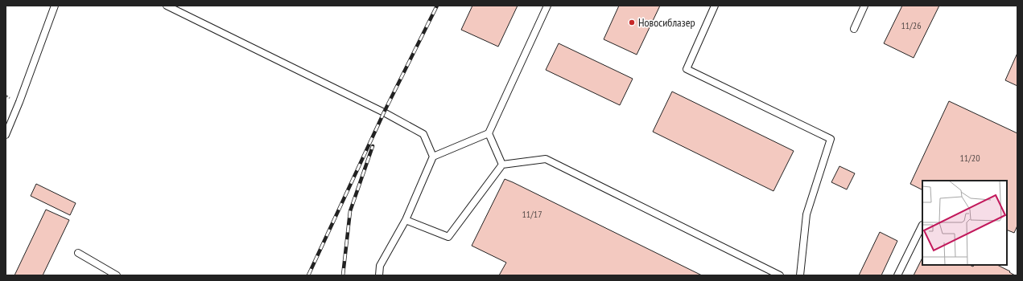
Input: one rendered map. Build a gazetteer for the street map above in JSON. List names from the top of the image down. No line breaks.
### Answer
{"places":["Новосиблазер"],"house_numbers":["11/26","11/20","11/17"]}
